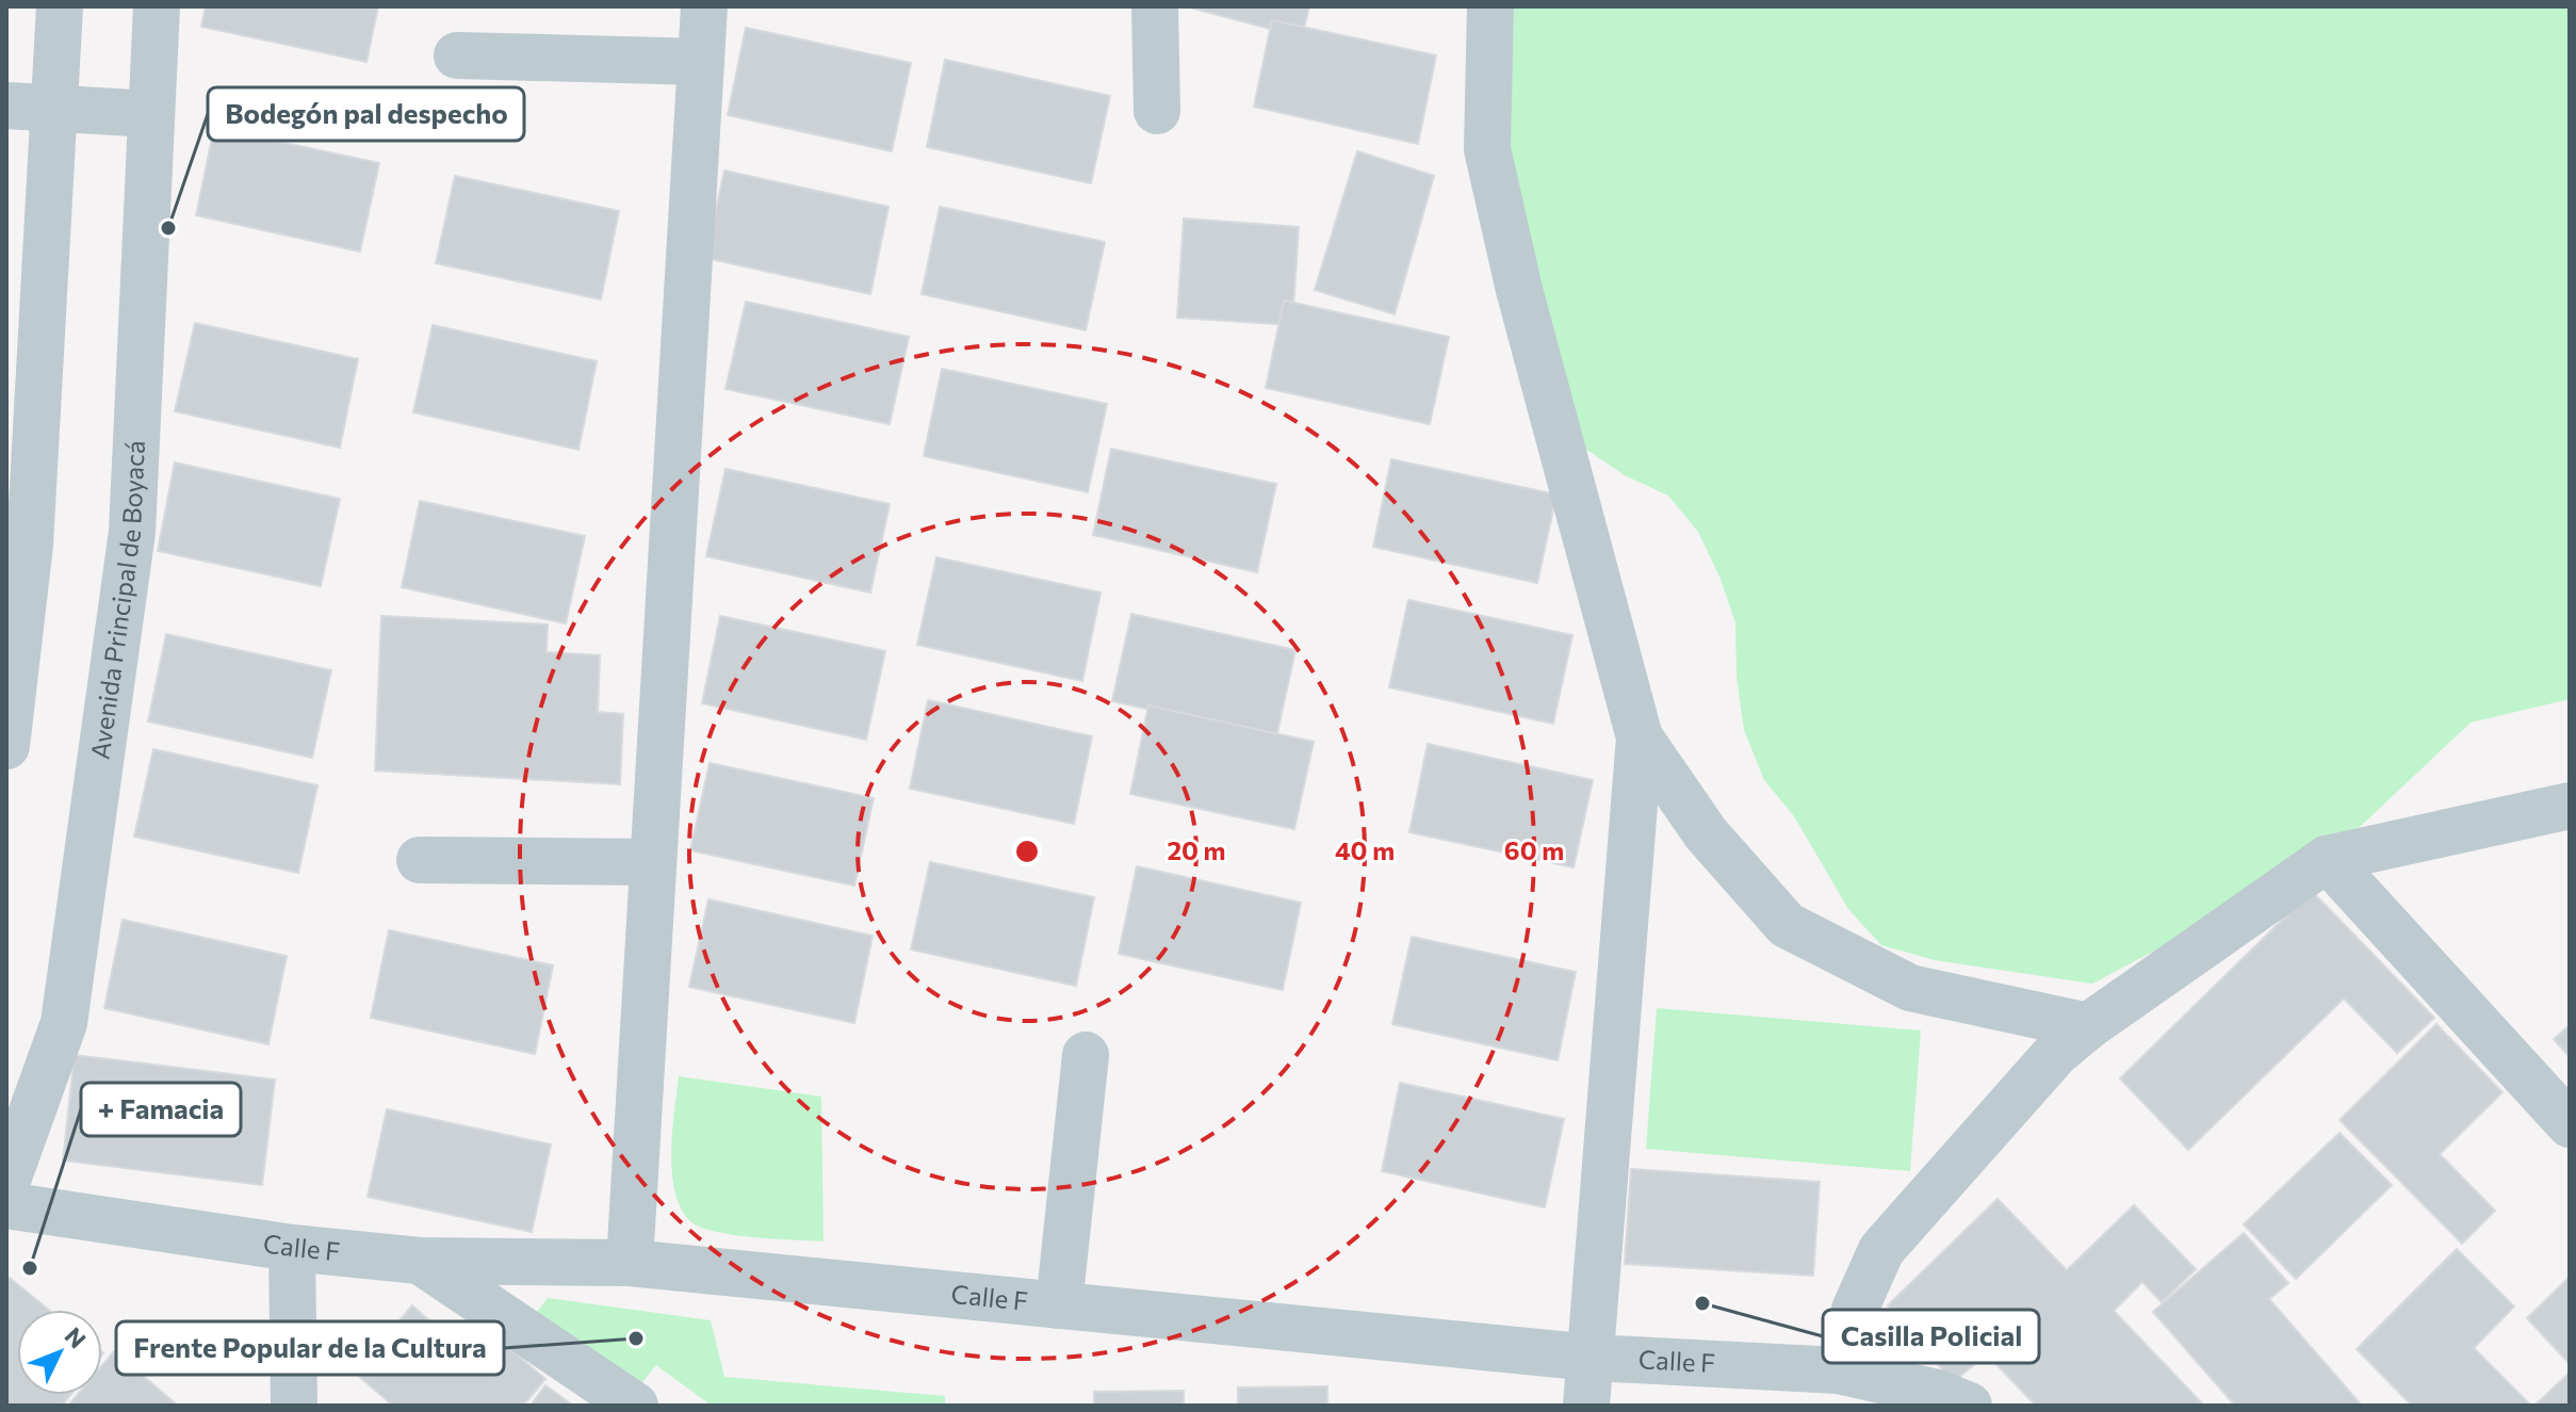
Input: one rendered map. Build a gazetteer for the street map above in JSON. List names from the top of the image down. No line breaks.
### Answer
{"streets":{"street":["Avenida Principal de Boyacá","Calle F"]},"places":["Bodegón pal despecho","+ Famacia","Casilla Policial","Frente Popular de la Cultura"],"north":"top right","rings":["20 m","40 m","60 m"]}
